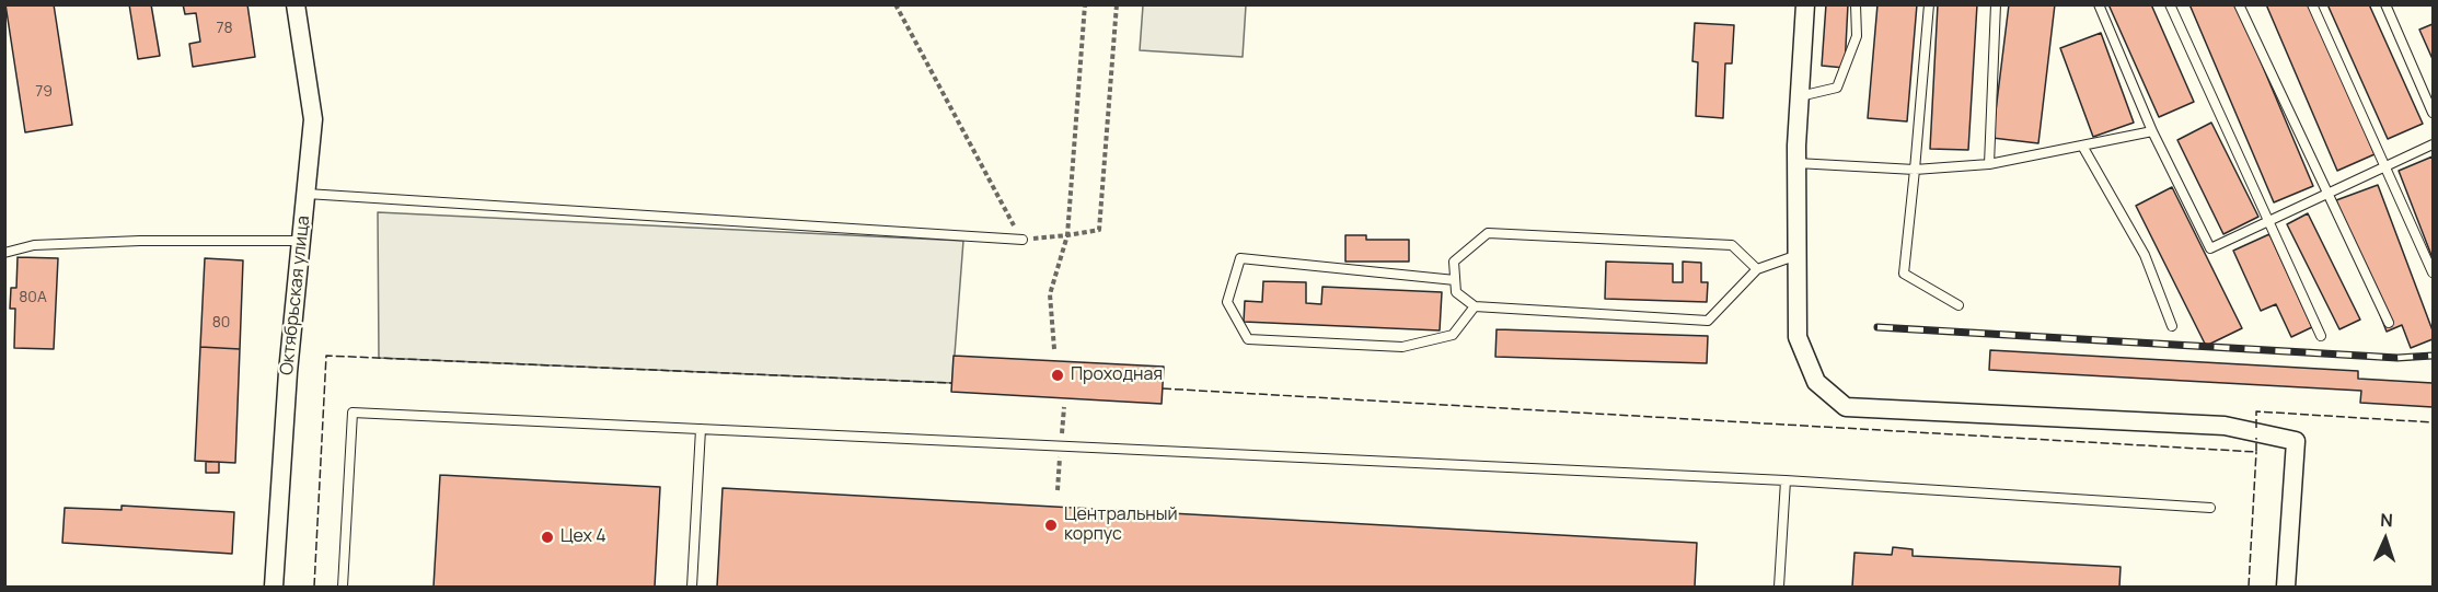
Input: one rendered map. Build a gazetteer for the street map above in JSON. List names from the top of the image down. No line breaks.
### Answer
{"streets":{"street":["Октябрьская улица"]},"places":["Проходная","Центральный корпус","Цех 4"],"house_numbers":["78","79","80А","80"],"north":"top"}
